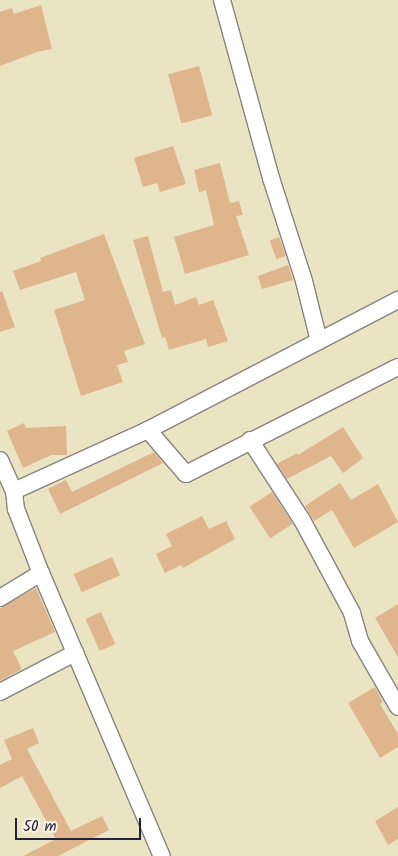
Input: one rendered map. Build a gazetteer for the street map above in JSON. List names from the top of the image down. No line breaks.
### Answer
{"scale_bar":"50 m"}
